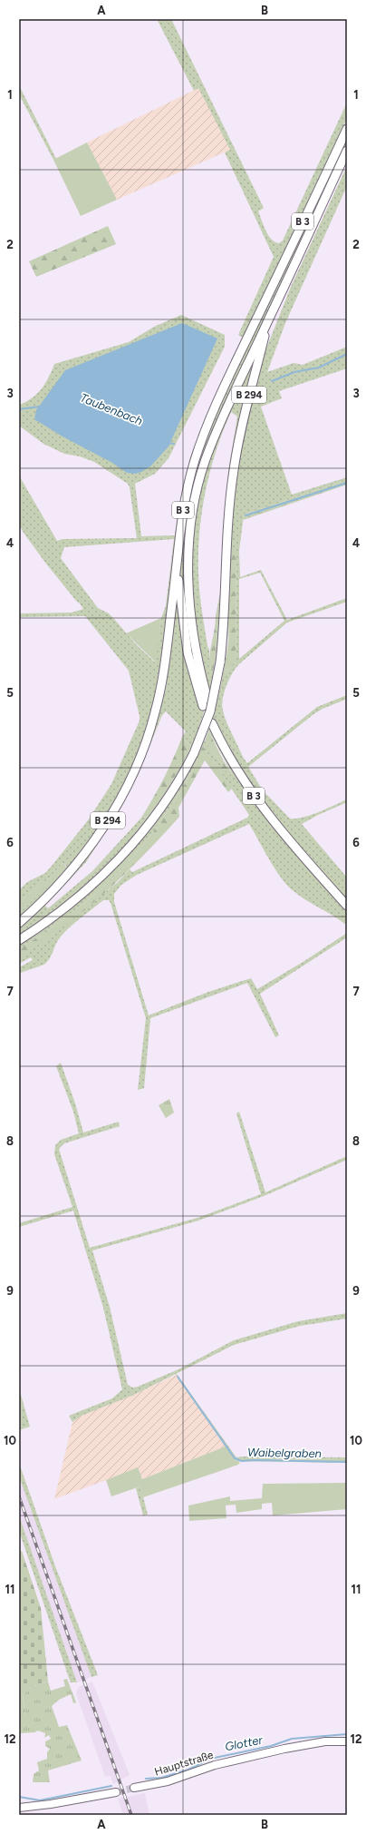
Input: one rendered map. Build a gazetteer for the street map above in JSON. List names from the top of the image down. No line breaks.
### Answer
{"streets":{"highway":["B 3","B 294"],"main road":["Hauptstraße"]},"crossings":[["B 3","B 294"]],"water":["Taubenbach","Waibelgraben","Glotter"],"grid":{"columns":["A","B"],"rows":["1","2","3","4","5","6","7","8","9","10","11","12"]}}
